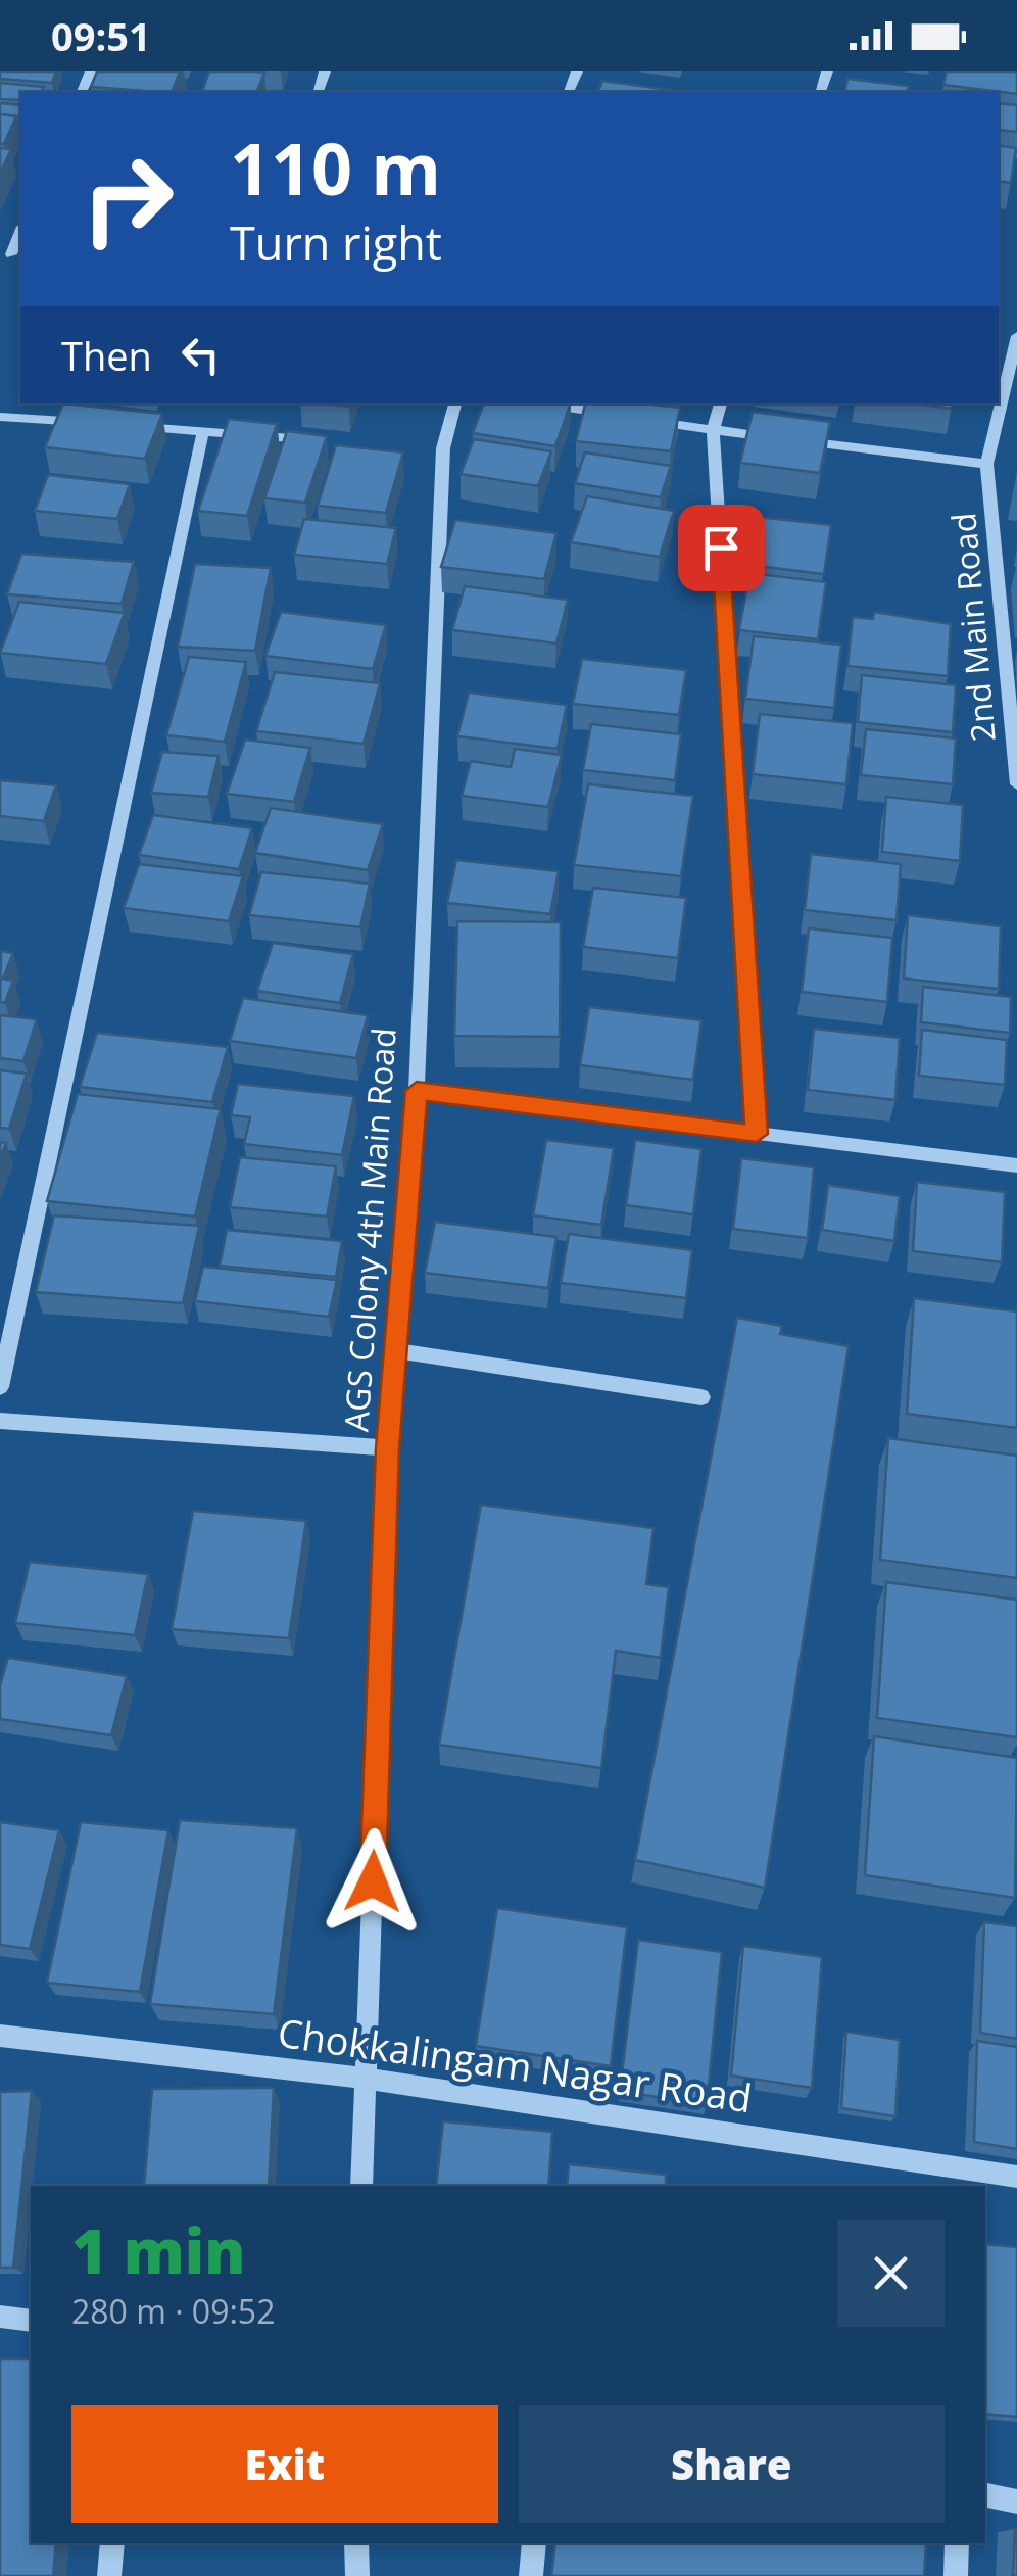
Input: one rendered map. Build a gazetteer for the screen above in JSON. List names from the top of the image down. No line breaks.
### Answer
{"streets":{"street":["2nd Main Road","AGS Colony 4th Main Road","Chokkalingam Nagar Road"]},"crossings":[["AGS Colony 4th Main Road","Chokkalingam Nagar Road"]],"page":{"status":"09:51","turn":["110 m","Turn right"],"then":"Then","heading":["1 min","280 m · 09:52"],"buttons":["Exit","Share"]}}
